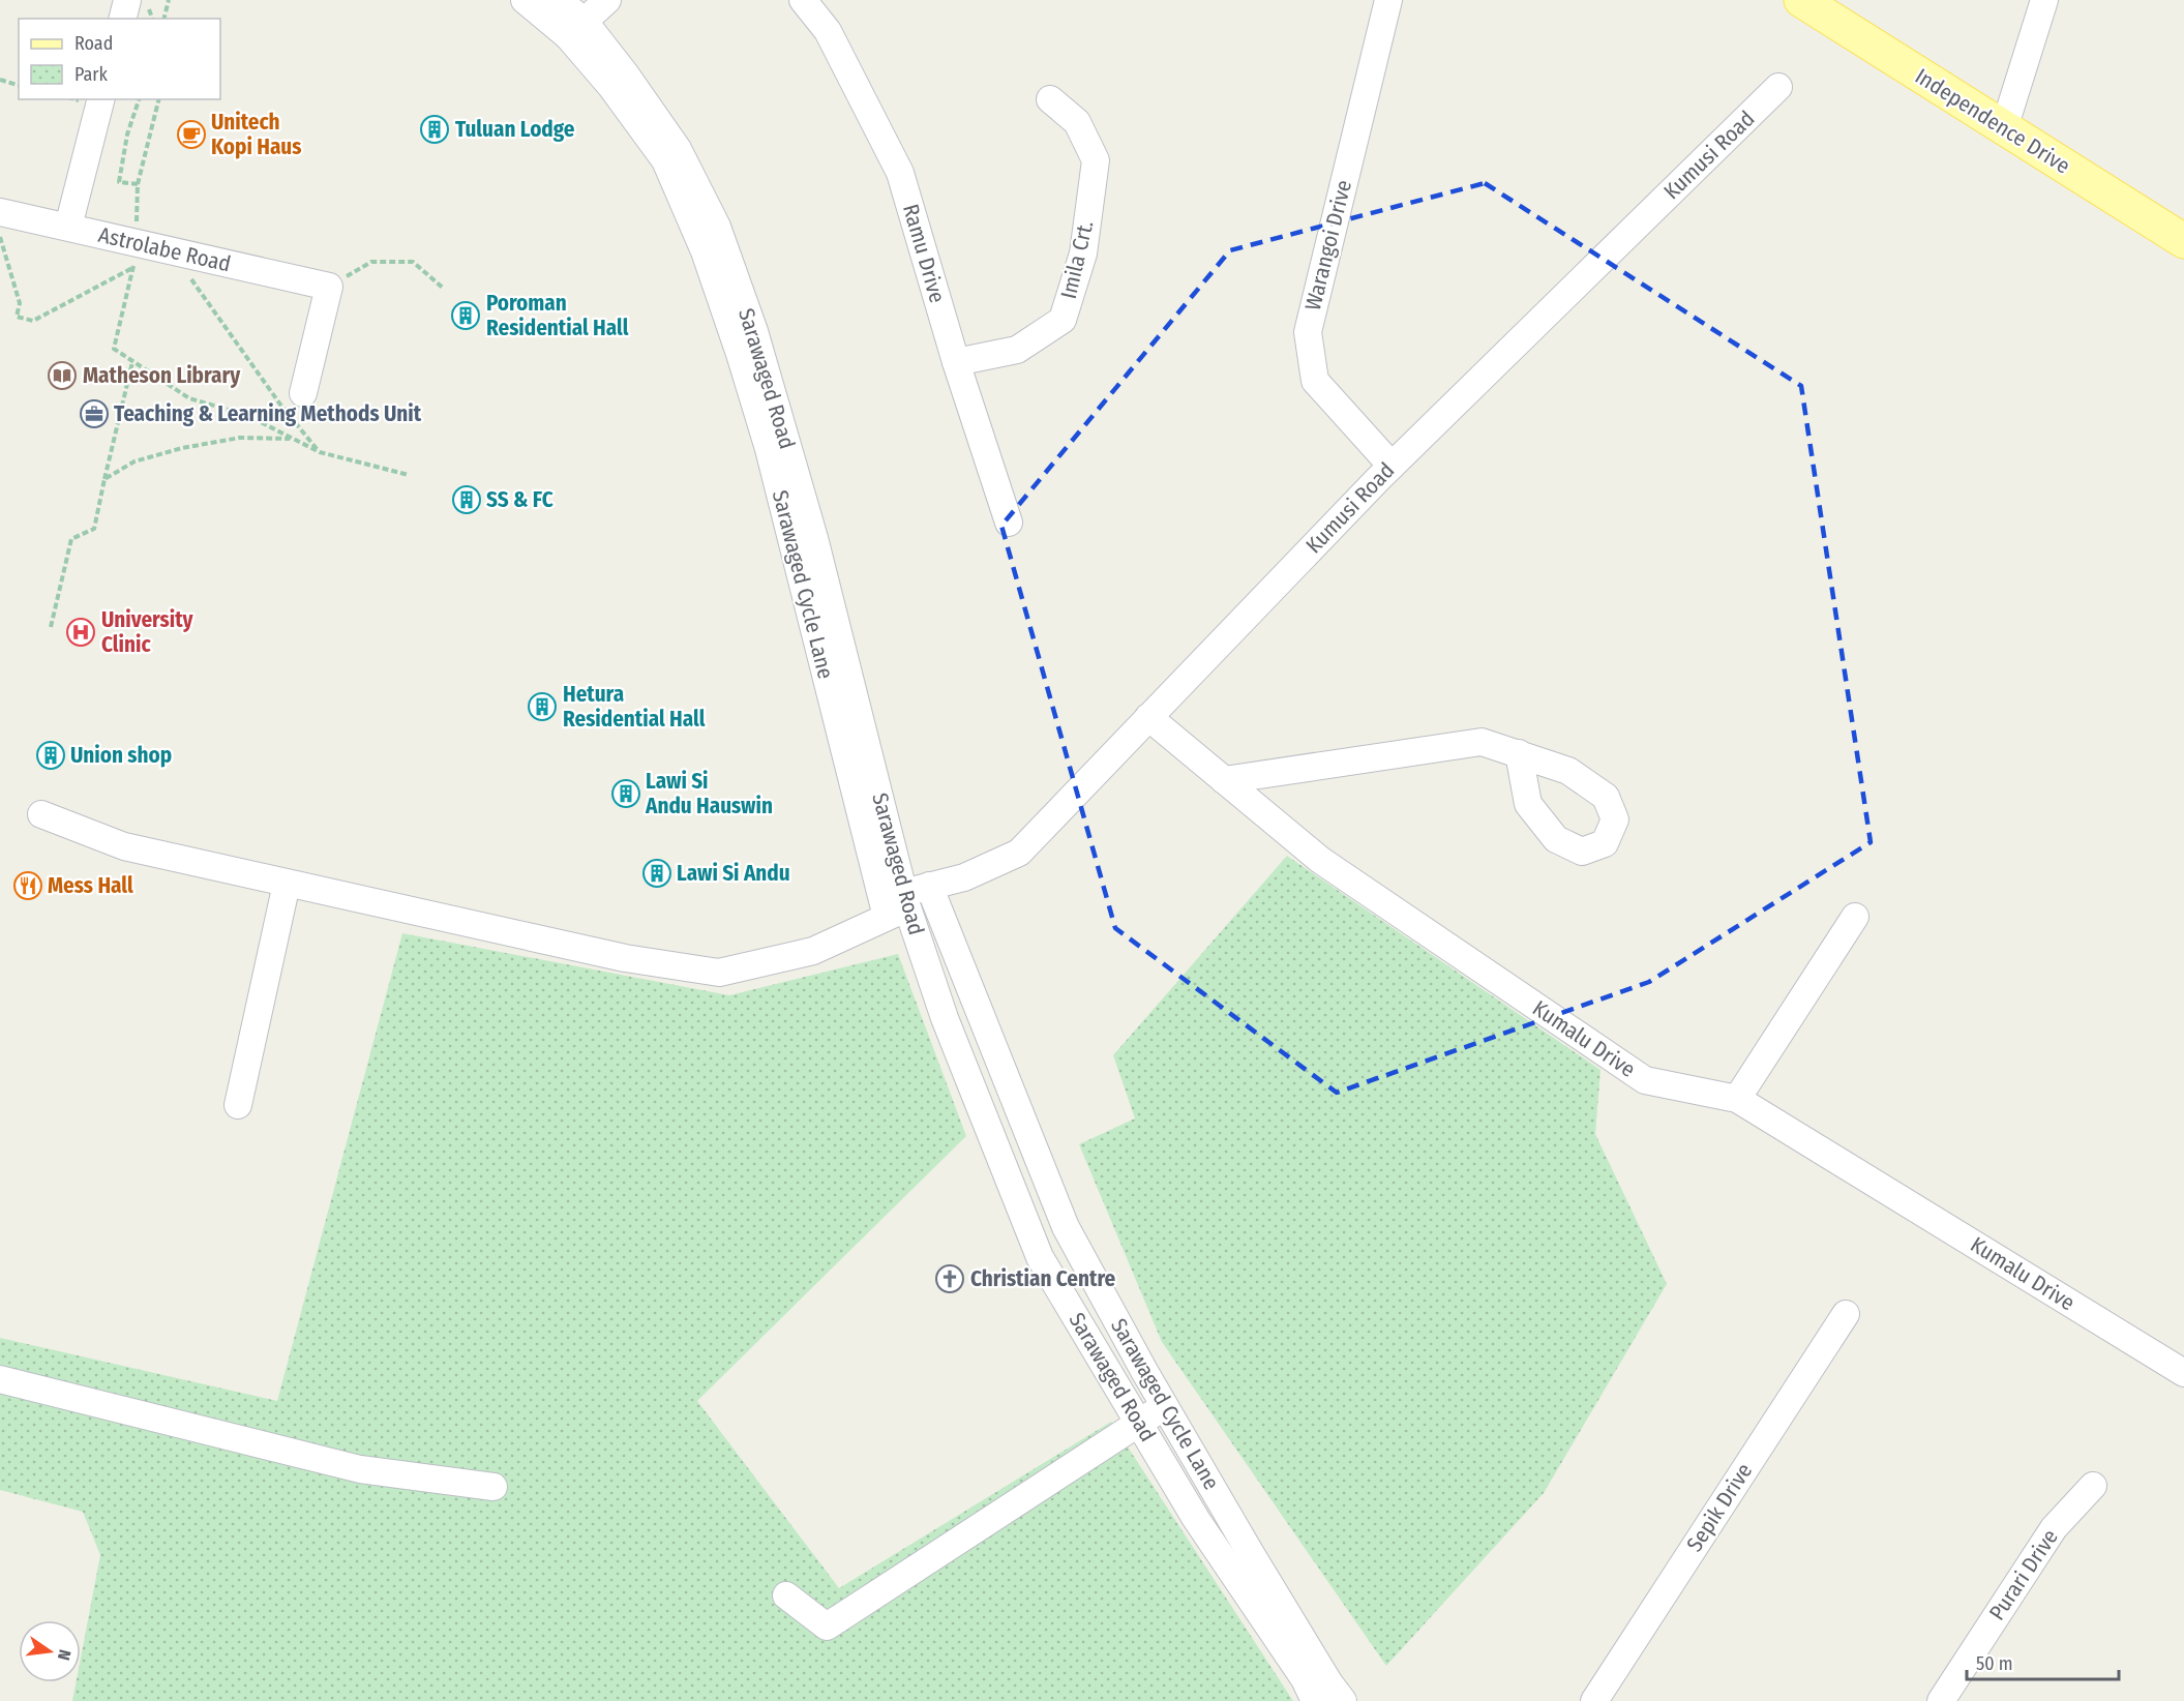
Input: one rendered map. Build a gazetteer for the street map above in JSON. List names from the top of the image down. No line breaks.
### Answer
{"streets":{"main road":["Independence Drive"],"street":["Kumusi Road","Warangoi Drive","Astrolabe Road","Ramu Drive","Imila Crt.","Sarawaged Road","Sarawaged Cycle Lane","Kumalu Drive","Purari Drive"]},"crossings":[["Kumusi Road","Warangoi Drive"],["Kumusi Road","Sarawaged Road"],["Kumusi Road","Sarawaged Cycle Lane"],["Kumusi Road","Kumalu Drive"],["Ramu Drive","Imila Crt."]],"places":{"building":["Tuluan Lodge","Poroman Residential Hall","SS & FC","Hetura Residential Hall","Union shop","Lawi Si Andu Hauswin","Lawi Si Andu"],"cafe":["Unitech Kopi Haus"],"library":["Matheson Library"],"office":["Teaching & Learning Methods Unit"],"hospital":["University Clinic"],"restaurant":["Mess Hall"],"church":["Christian Centre"]},"legend":["Road","Park"],"scale_bar":"50 m","north":"right"}
